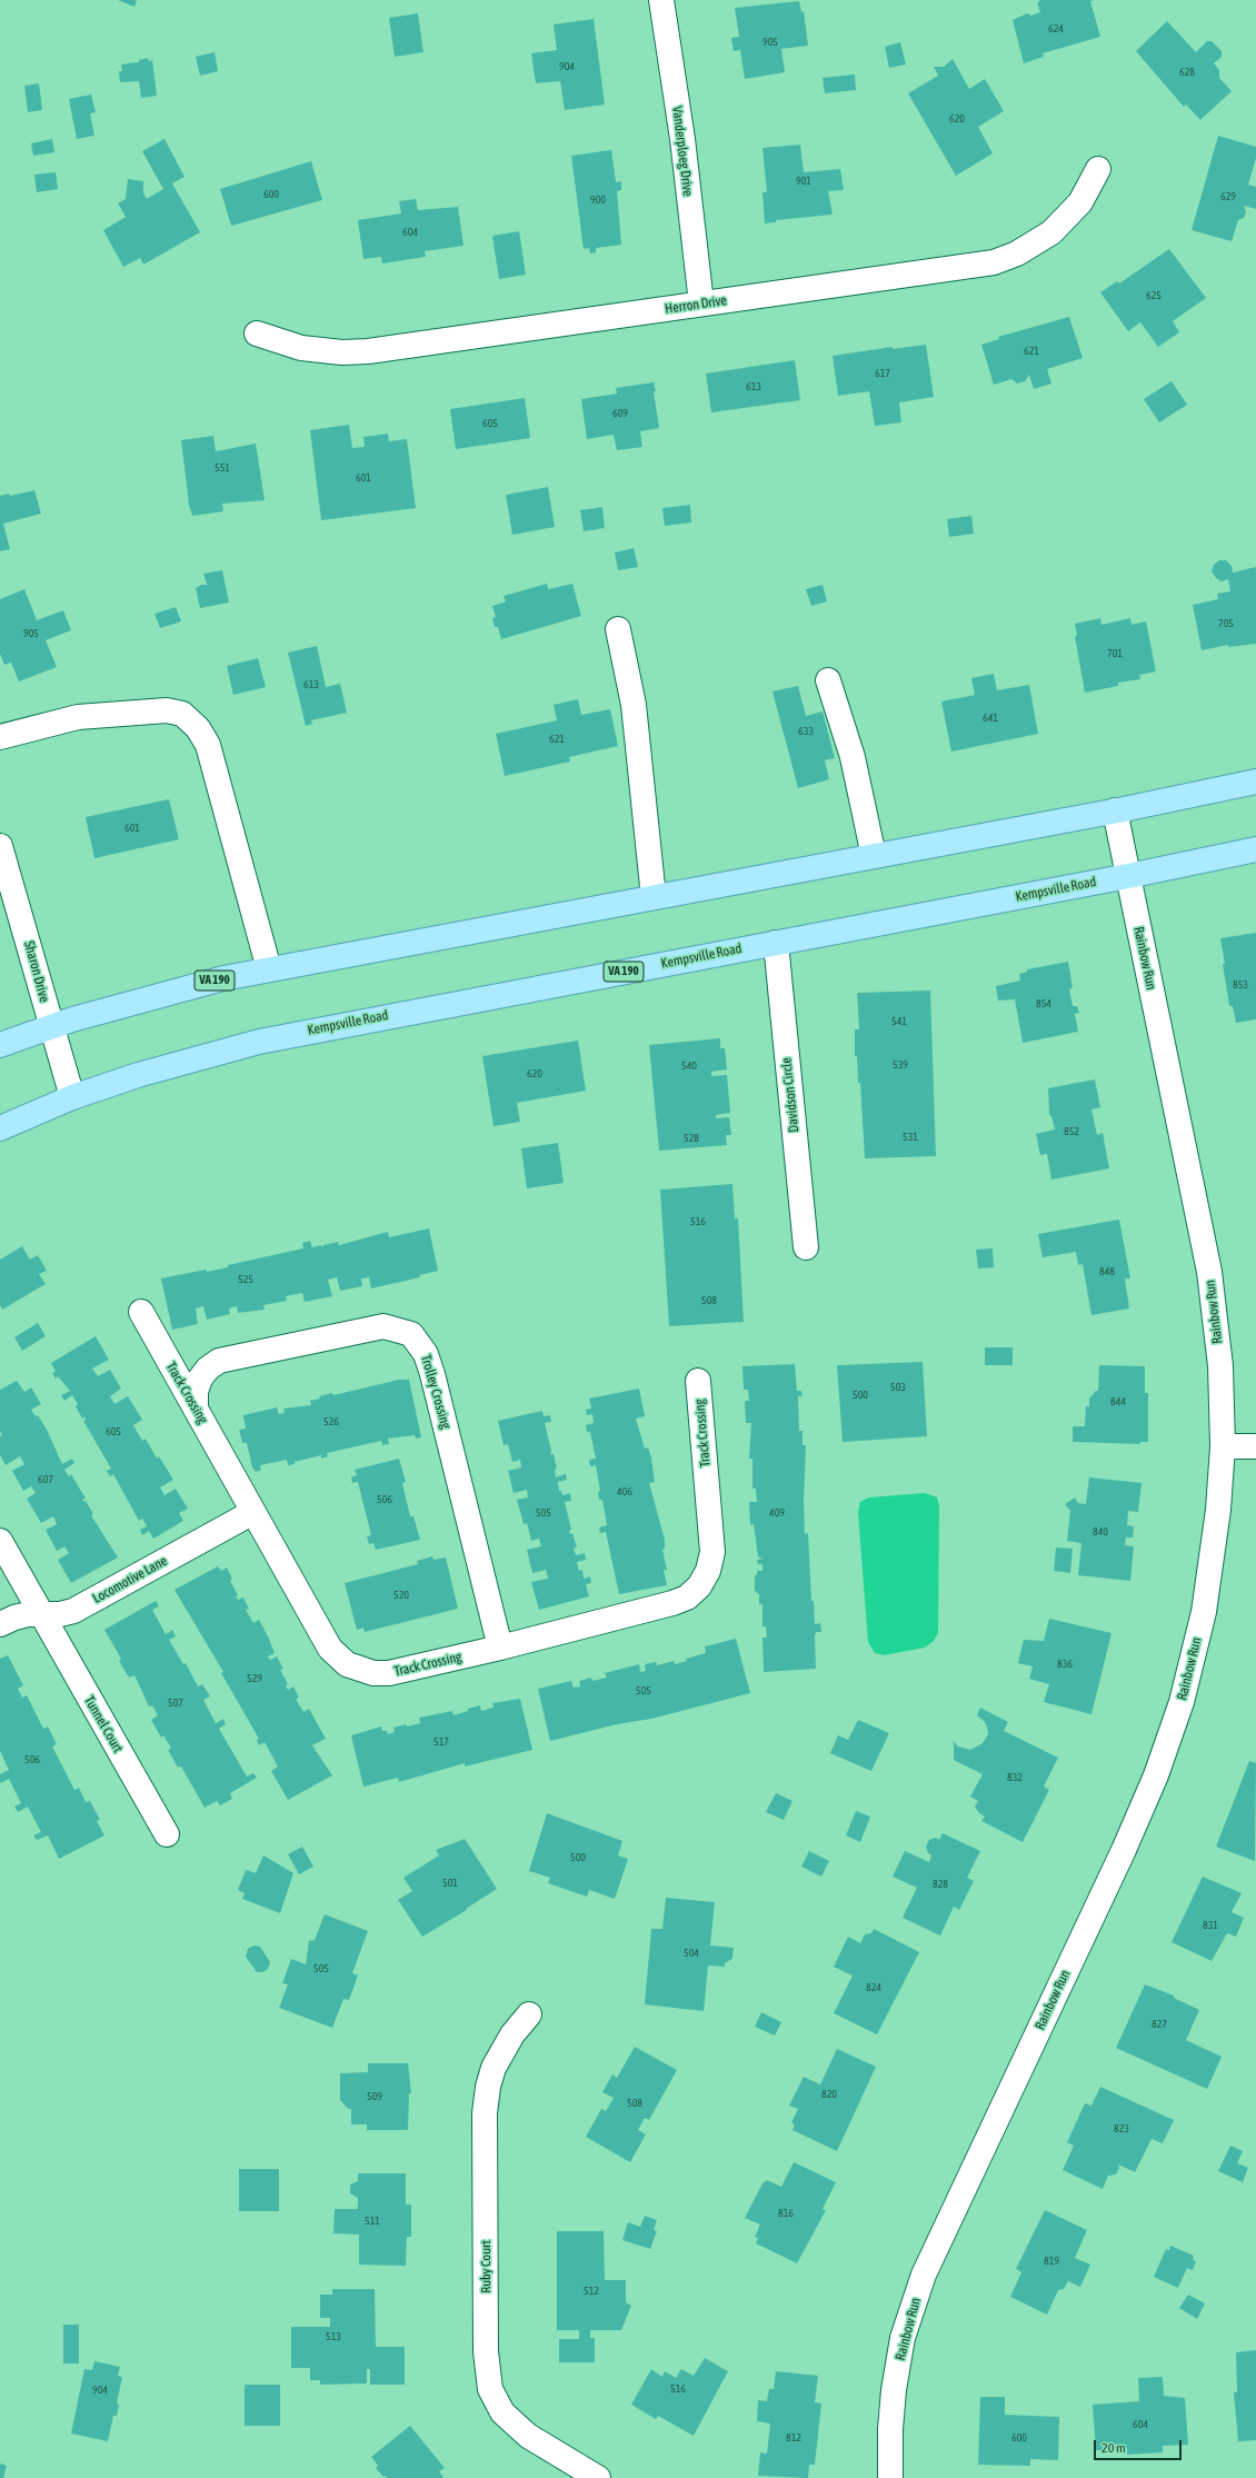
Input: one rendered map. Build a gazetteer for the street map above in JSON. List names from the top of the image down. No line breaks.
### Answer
{"streets":{"main road":["Kempsville Road","VA 190"],"street":["Vanderploeg Drive","Herron Drive","Rainbow Run","Sharon Drive","Davidson Circle","Trolley Crossing","Track Crossing","Locomotive Lane","Tunnel Court","Ruby Court"]},"crossings":[["Vanderploeg Drive","Herron Drive"],["Kempsville Road","Rainbow Run"],["Kempsville Road","Sharon Drive"],["Kempsville Road","Davidson Circle"],["Rainbow Run","VA 190"],["Sharon Drive","VA 190"],["Trolley Crossing","Track Crossing"],["Track Crossing","Locomotive Lane"],["Locomotive Lane","Tunnel Court"]],"house_numbers":["624","905","904","628","620","901","600","629","900","604","625","621","617","613","609","605","551","601","705","905","701","613","641","633","621","601","853","854","541","539","540","620","852","531","528","516","848","525","508","503","500","844","526","605","607","406","506","505","409","840","520","836","529","505","507","517","506","832","500","501","828","831","504","505","824","827","820","509","508","823","816","511","819","512","513","516","904","604","812","600"],"scale_bar":"20 m"}
